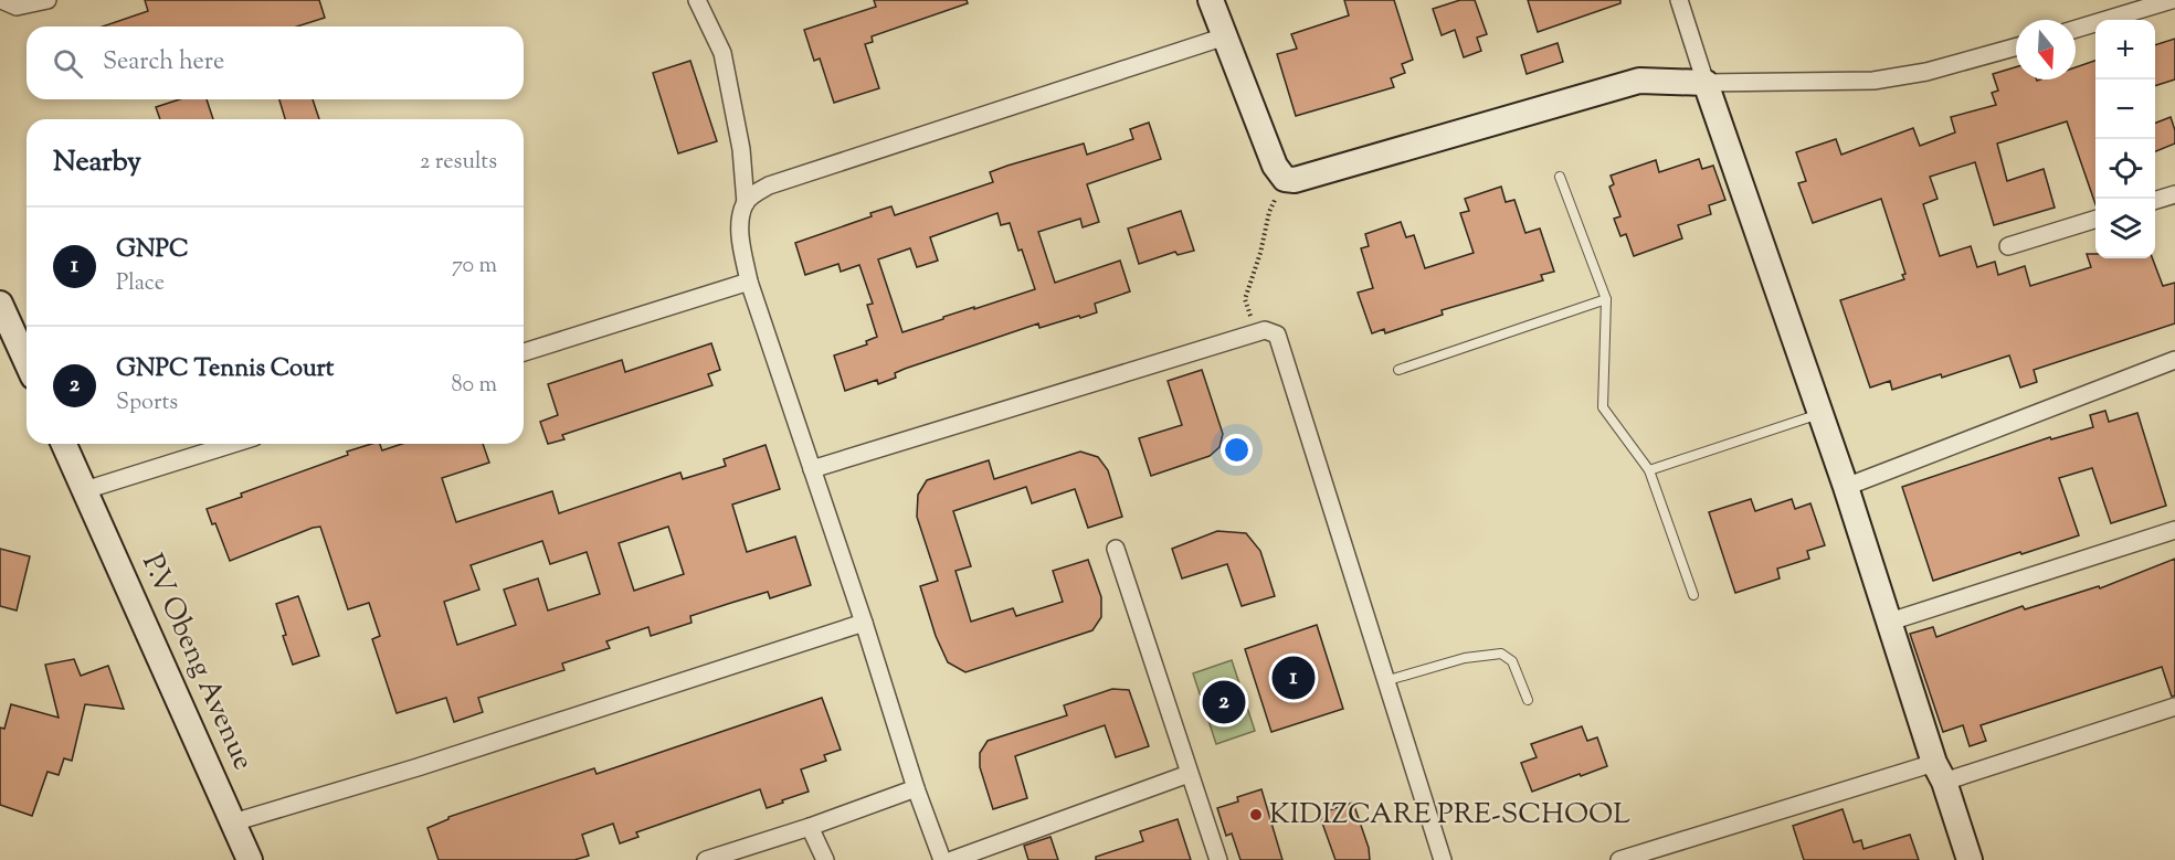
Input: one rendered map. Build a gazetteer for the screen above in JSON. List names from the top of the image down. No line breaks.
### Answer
{"streets":{"street":["P.V Obeng Avenue"]},"places":["KIDIZCARE PRE-SCHOOL"],"north":"bottom","page":{"map_buttons":["+","−"],"search":"Search here","heading":["Nearby","2 results"],"list":[{"mark":"1","name":"GNPC","note":"Place","value":"70 m"},{"mark":"2","name":"GNPC Tennis Court","note":"Sports","value":"80 m"}],"pins":["1","2"]}}
